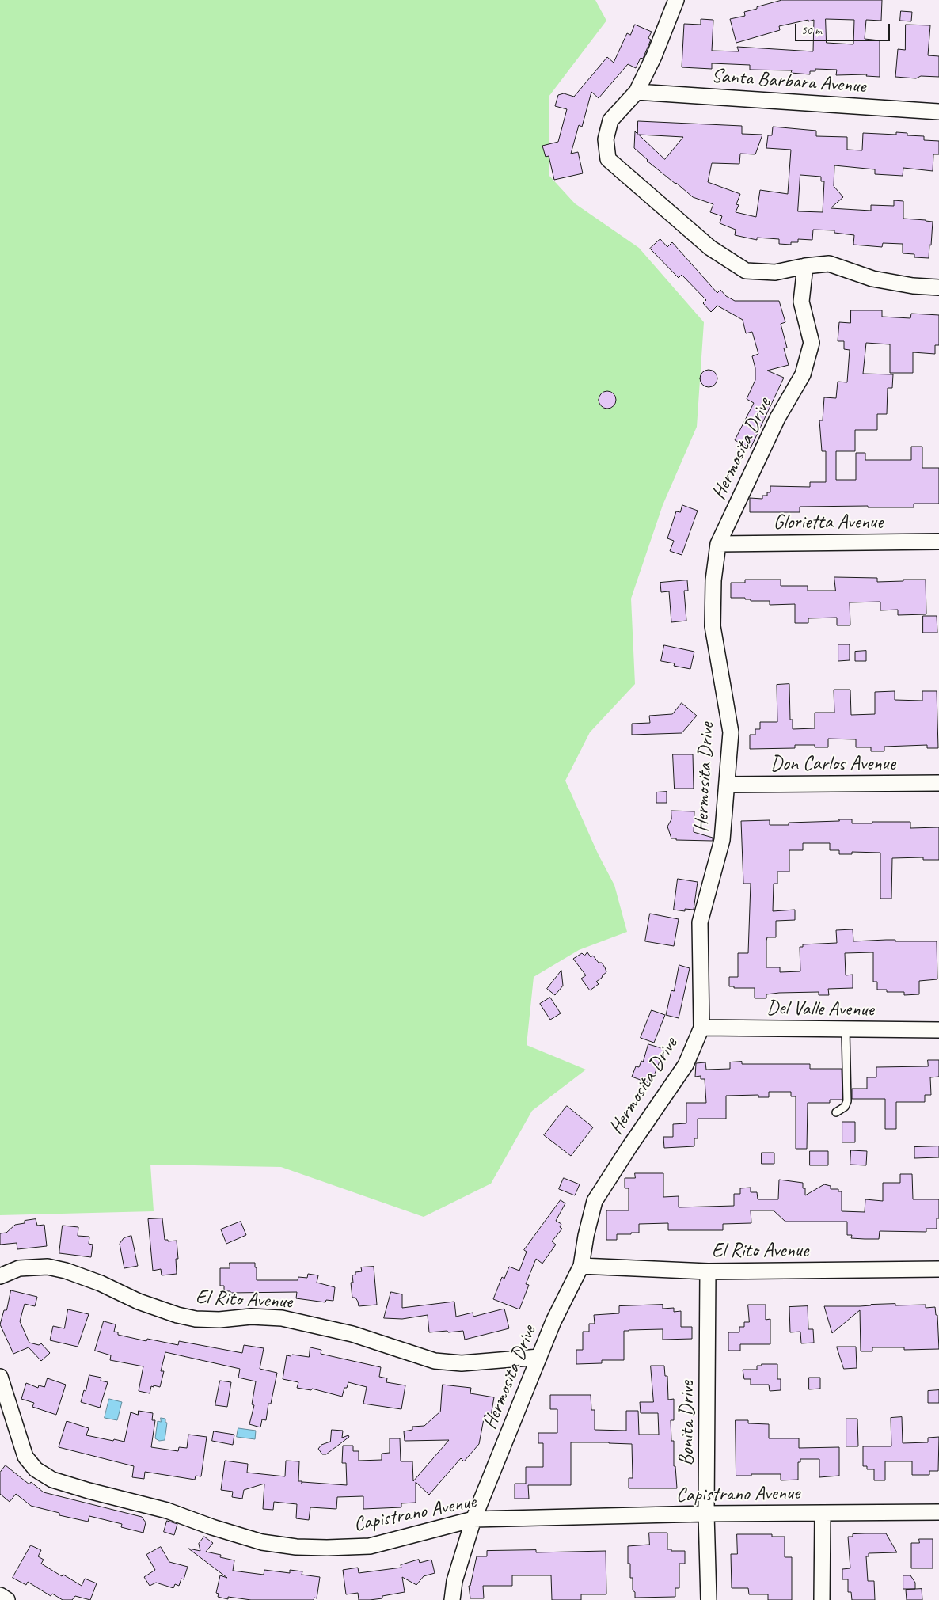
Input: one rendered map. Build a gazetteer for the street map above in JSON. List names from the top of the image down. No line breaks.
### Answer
{"streets":{"street":["Santa Barbara Avenue","Hermosita Drive","Glorietta Avenue","Don Carlos Avenue","Del Valle Avenue","El Rito Avenue","Bonita Drive","Capistrano Avenue"]},"crossings":[["Hermosita Drive","Glorietta Avenue"],["Hermosita Drive","Don Carlos Avenue"],["Hermosita Drive","Del Valle Avenue"],["Hermosita Drive","El Rito Avenue"],["Hermosita Drive","Capistrano Avenue"],["El Rito Avenue","Bonita Drive"],["Bonita Drive","Capistrano Avenue"]],"scale_bar":"50 m"}
